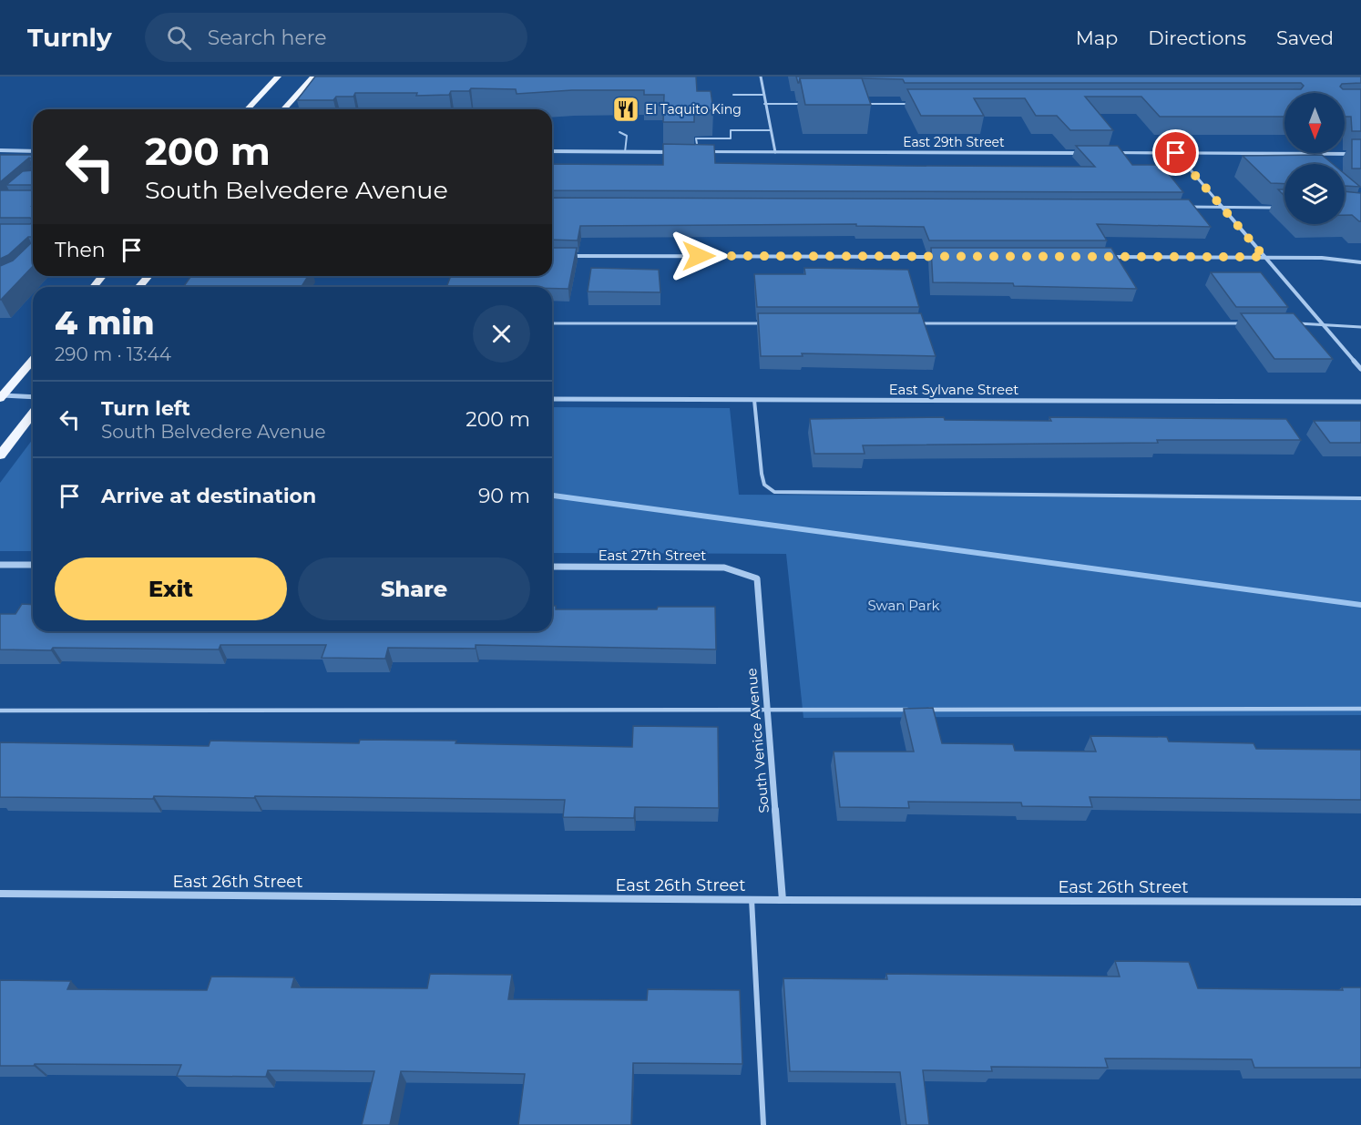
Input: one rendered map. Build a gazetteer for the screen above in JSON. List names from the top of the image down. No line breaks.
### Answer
{"streets":{"street":["East 29th Street","East Sylvane Street","East 27th Street","South Venice Avenue","East 26th Street"]},"crossings":[["East 27th Street","South Venice Avenue"],["South Venice Avenue","East 26th Street"]],"parks":["Swan Park"],"places":{"restaurant":["El Taquito King"]},"north":"bottom","page":{"header":"Turnly","search":"Search here","nav":["Map","Directions","Saved"],"turn":["200 m","South Belvedere Avenue"],"then":"Then","heading":["4 min","290 m · 13:44"],"list":[{"name":"Turn left","note":"South Belvedere Avenue","value":"200 m"},{"name":"Arrive at destination","value":"90 m"}],"buttons":["Exit","Share"]}}
